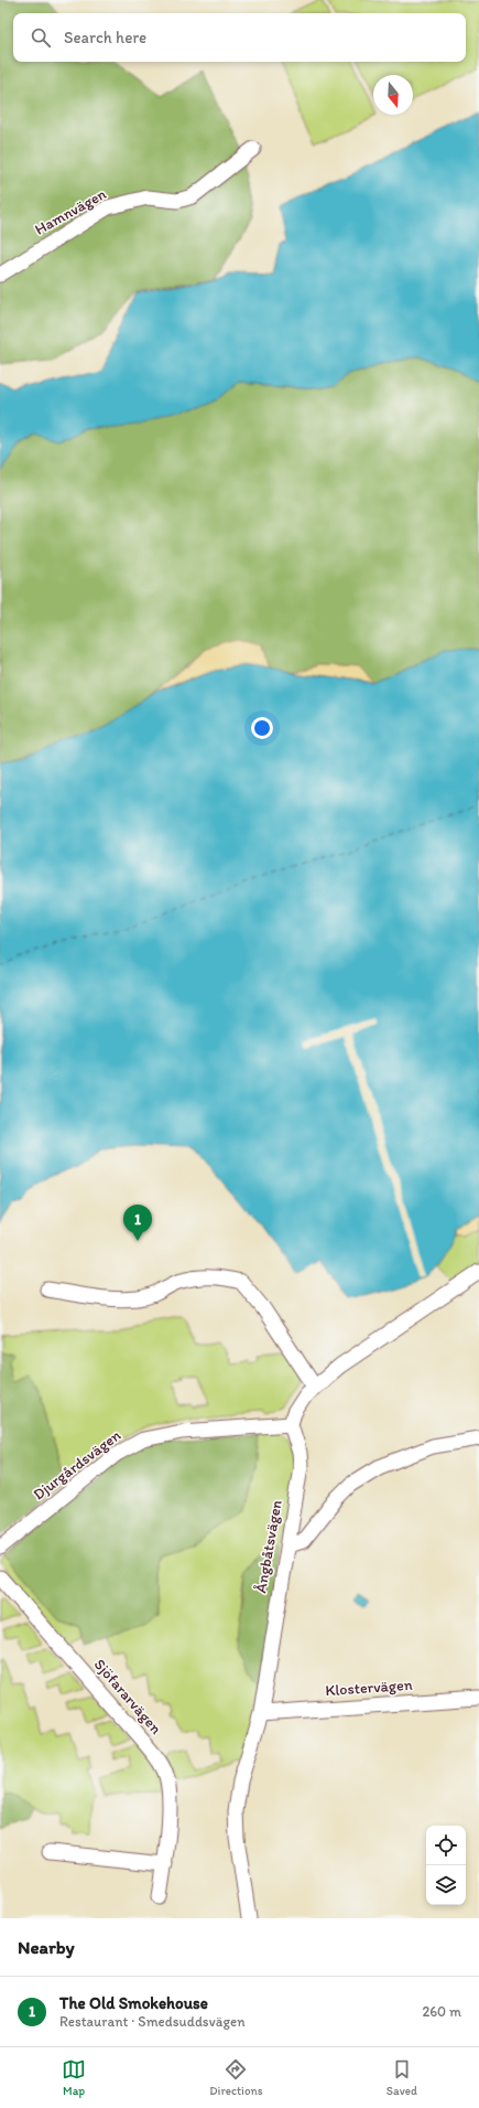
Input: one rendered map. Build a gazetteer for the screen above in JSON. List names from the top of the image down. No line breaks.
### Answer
{"streets":{"street":["Hamnvägen","Djurgårdsvägen","Ångbåtsvägen","Klostervägen","Sjöfararvägen"]},"crossings":[["Djurgårdsvägen","Ångbåtsvägen"],["Ångbåtsvägen","Klostervägen"]],"north":"bottom","page":{"search":"Search here","pins":"1","heading":"Nearby","list":[{"mark":"1","name":"The Old Smokehouse","note":"Restaurant · Smedsuddsvägen","value":"260 m"}],"nav":["Map","Directions","Saved"]}}
